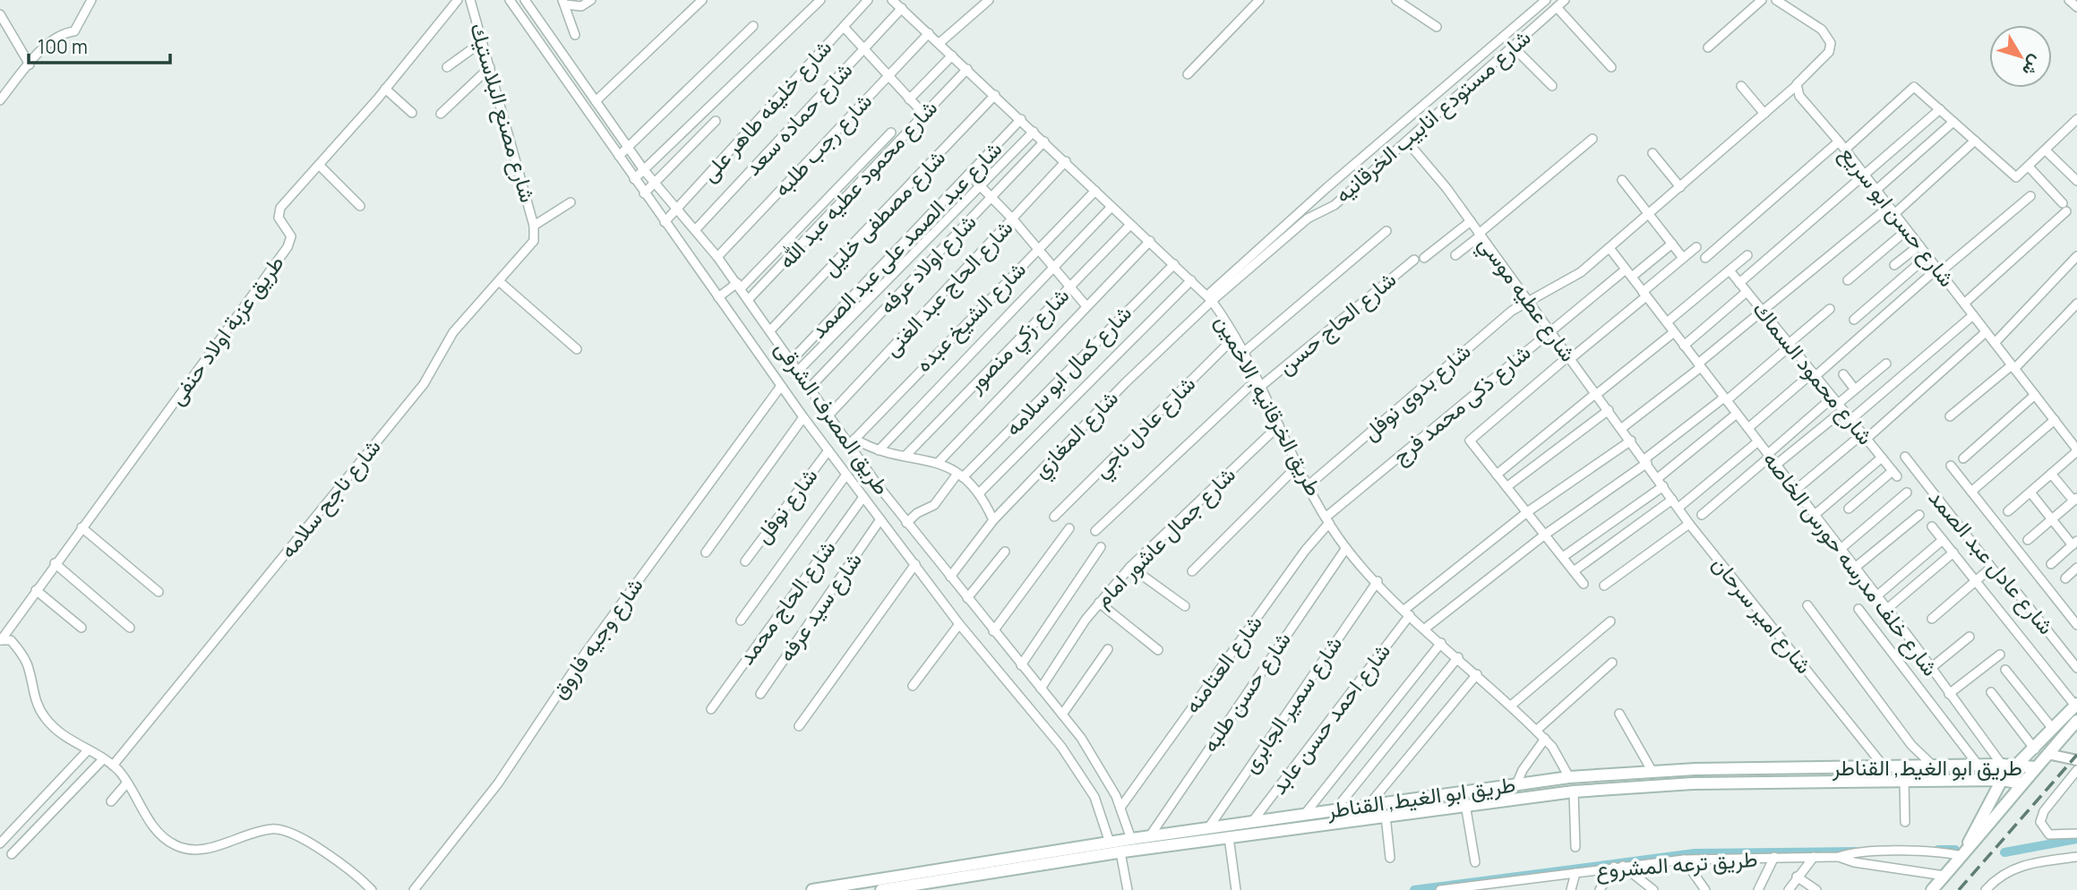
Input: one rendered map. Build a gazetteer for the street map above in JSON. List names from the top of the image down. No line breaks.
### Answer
{"streets":{"main road":["طريق ابو الغيط, القناطر"],"street":["شارع خليفه طاهر على","شارع مصنع البلاستيك","شارع مستودع انابيب الخرقانيه","شارع حماده سعد","شارع رجب طلبه","شارع محمود عطيه عبد الله","شارع مصطفى خليل","شارع حسن ابو سريع","شارع عبد الصمد على عبد الصمد","شارع اولاد عرفه","شارع الحاج عبد الغنى","شارع عطيه موسي","شارع الشيخ عبده","شارع الحاج حسن","طريق عزبة اولاد حنفى","شارع زكي منصور","شارع كمال ابو سلامه","شارع محمود السماك","شارع بدوى نوفل","شارع ذكى محمد فرج","طريق الخرقانيه, الاخمين","طريق المصرف الشرقى","شارع عادل ناجي","شارع المغازي","شارع ناجح سلامه","شارع نوفل","شارع جمال عاشور امام","شارع عادل عبد الصمد","شارع خلف مدرسه حورس الخاصه","شارع الحاج محمد","شارع سيد عرفه","شارع امير سرحان","شارع وجيه فاروق","شارع العتامنه","شارع حسن طلبه","شارع سمير الجابرى","شارع احمد حسن عابد","طريق ترعه المشروع"]},"crossings":[["شارع خليفه طاهر على","شارع مصطفى خليل"],["شارع خليفه طاهر على","طريق المصرف الشرقى"],["شارع مصنع البلاستيك","شارع ناجح سلامه"],["شارع مستودع انابيب الخرقانيه","شارع عطيه موسي"],["شارع مستودع انابيب الخرقانيه","طريق الخرقانيه, الاخمين"],["شارع مستودع انابيب الخرقانيه","شارع المغازي"],["شارع حماده سعد","شارع مصطفى خليل"],["شارع حماده سعد","طريق الخرقانيه, الاخمين"],["شارع حماده سعد","طريق المصرف الشرقى"],["شارع رجب طلبه","شارع مصطفى خليل"],["شارع رجب طلبه","طريق الخرقانيه, الاخمين"],["شارع رجب طلبه","طريق المصرف الشرقى"],["شارع محمود عطيه عبد الله","شارع مصطفى خليل"],["شارع محمود عطيه عبد الله","طريق الخرقانيه, الاخمين"],["شارع محمود عطيه عبد الله","طريق المصرف الشرقى"],["شارع مصطفى خليل","طريق الخرقانيه, الاخمين"],["شارع مصطفى خليل","طريق المصرف الشرقى"],["شارع حسن ابو سريع","شارع بدوى نوفل"],["شارع عبد الصمد على عبد الصمد","طريق الخرقانيه, الاخمين"],["شارع عبد الصمد على عبد الصمد","طريق المصرف الشرقى"],["شارع اولاد عرفه","طريق الخرقانيه, الاخمين"],["شارع اولاد عرفه","طريق المصرف الشرقى"],["شارع الحاج عبد الغنى","طريق الخرقانيه, الاخمين"],["شارع الحاج عبد الغنى","طريق المصرف الشرقى"],["شارع عطيه موسي","شارع بدوى نوفل"],["شارع عطيه موسي","شارع ذكى محمد فرج"],["شارع عطيه موسي","شارع امير سرحان"],["شارع عطيه موسي","شارع احمد حسن عابد"],["شارع الشيخ عبده","طريق الخرقانيه, الاخمين"],["شارع الشيخ عبده","طريق المصرف الشرقى"],["شارع الحاج حسن","طريق الخرقانيه, الاخمين"],["شارع زكي منصور","طريق الخرقانيه, الاخمين"],["شارع كمال ابو سلامه","طريق الخرقانيه, الاخمين"],["شارع كمال ابو سلامه","طريق المصرف الشرقى"],["شارع بدوى نوفل","طريق الخرقانيه, الاخمين"],["شارع بدوى نوفل","شارع خلف مدرسه حورس الخاصه"],["شارع ذكى محمد فرج","طريق الخرقانيه, الاخمين"],["شارع ذكى محمد فرج","شارع خلف مدرسه حورس الخاصه"],["شارع ذكى محمد فرج","شارع العتامنه"],["طريق الخرقانيه, الاخمين","شارع عادل ناجي"],["طريق الخرقانيه, الاخمين","شارع المغازي"],["طريق الخرقانيه, الاخمين","شارع جمال عاشور امام"],["طريق الخرقانيه, الاخمين","شارع العتامنه"],["طريق الخرقانيه, الاخمين","شارع حسن طلبه"],["طريق الخرقانيه, الاخمين","شارع سمير الجابرى"],["طريق الخرقانيه, الاخمين","شارع احمد حسن عابد"],["طريق الخرقانيه, الاخمين","طريق ابو الغيط, القناطر"],["طريق المصرف الشرقى","شارع المغازي"],["طريق المصرف الشرقى","شارع نوفل"],["طريق المصرف الشرقى","شارع جمال عاشور امام"],["طريق المصرف الشرقى","شارع الحاج محمد"],["طريق المصرف الشرقى","شارع سيد عرفه"],["طريق المصرف الشرقى","شارع وجيه فاروق"],["طريق المصرف الشرقى","شارع العتامنه"],["طريق المصرف الشرقى","طريق ابو الغيط, القناطر"],["شارع خلف مدرسه حورس الخاصه","طريق ابو الغيط, القناطر"],["شارع امير سرحان","طريق ابو الغيط, القناطر"],["شارع حسن طلبه","طريق ابو الغيط, القناطر"],["شارع سمير الجابرى","طريق ابو الغيط, القناطر"],["شارع احمد حسن عابد","طريق ابو الغيط, القناطر"]],"scale_bar":"100 m","north":"bottom right"}
